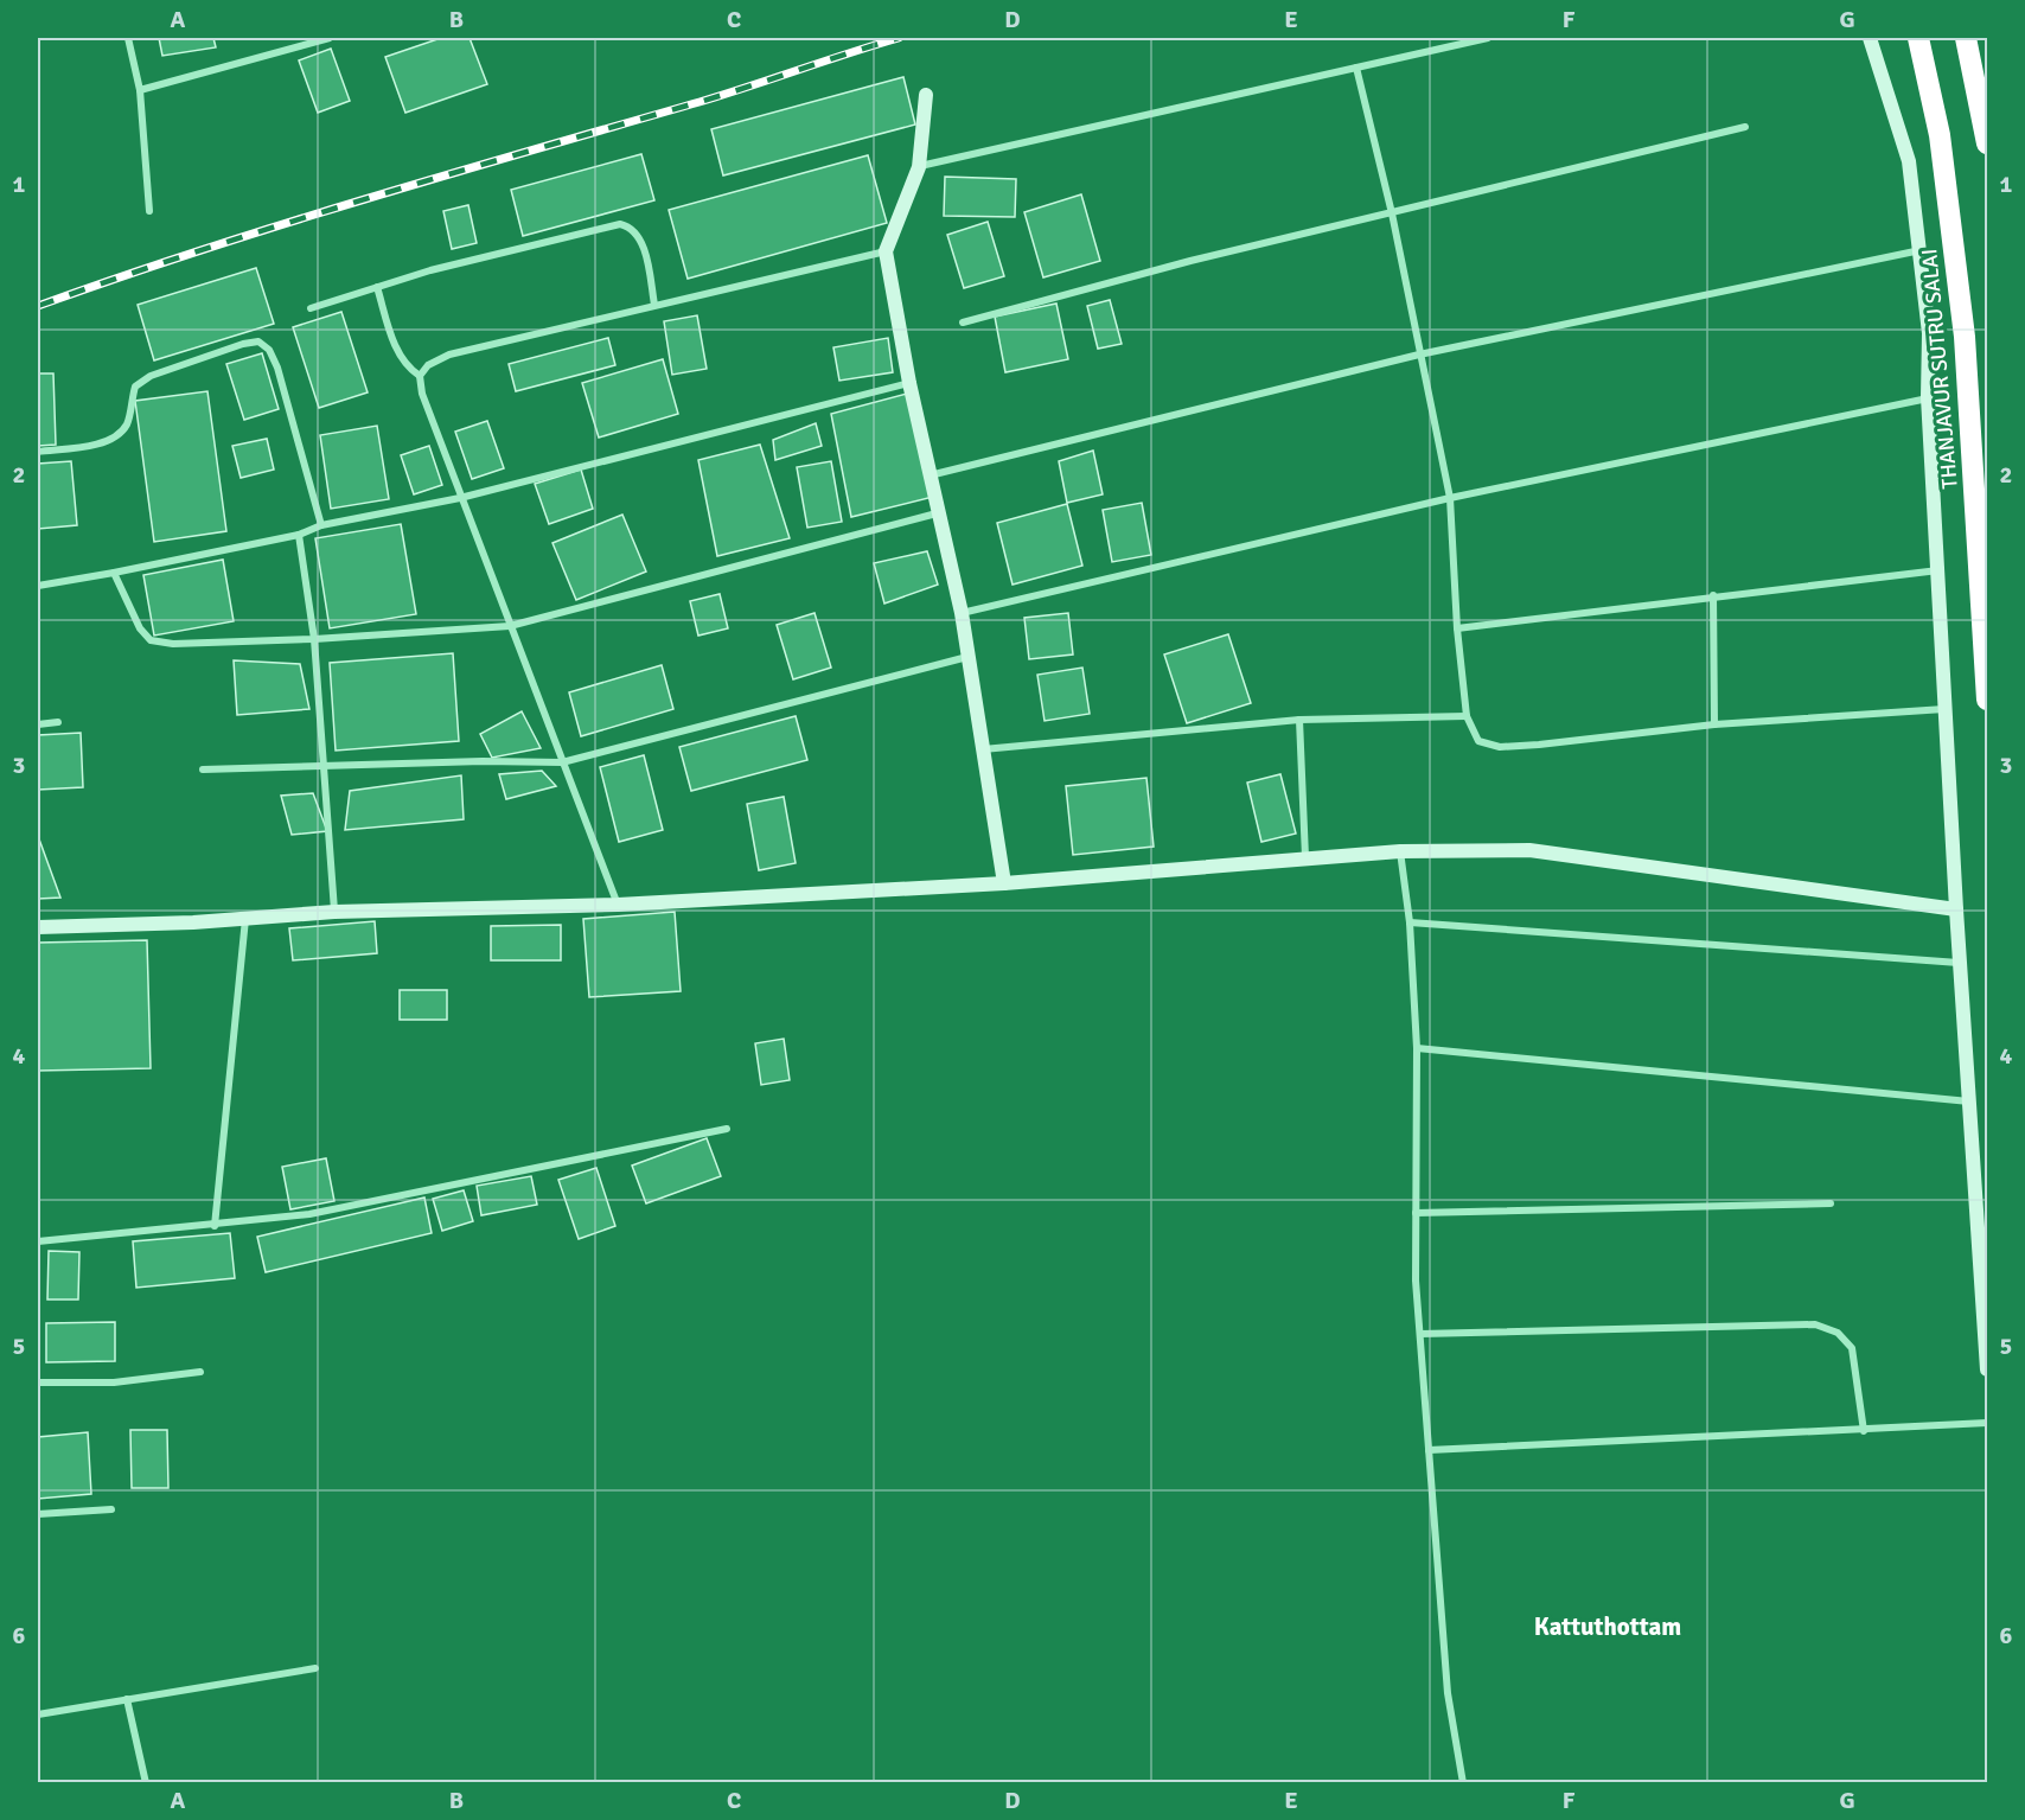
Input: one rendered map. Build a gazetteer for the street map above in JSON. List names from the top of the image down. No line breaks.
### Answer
{"streets":{"highway":["THANJAVUR SUTRU SALAI"]},"districts":["Kattuthottam"],"grid":{"columns":["A","B","C","D","E","F","G"],"rows":["1","2","3","4","5","6"]}}
